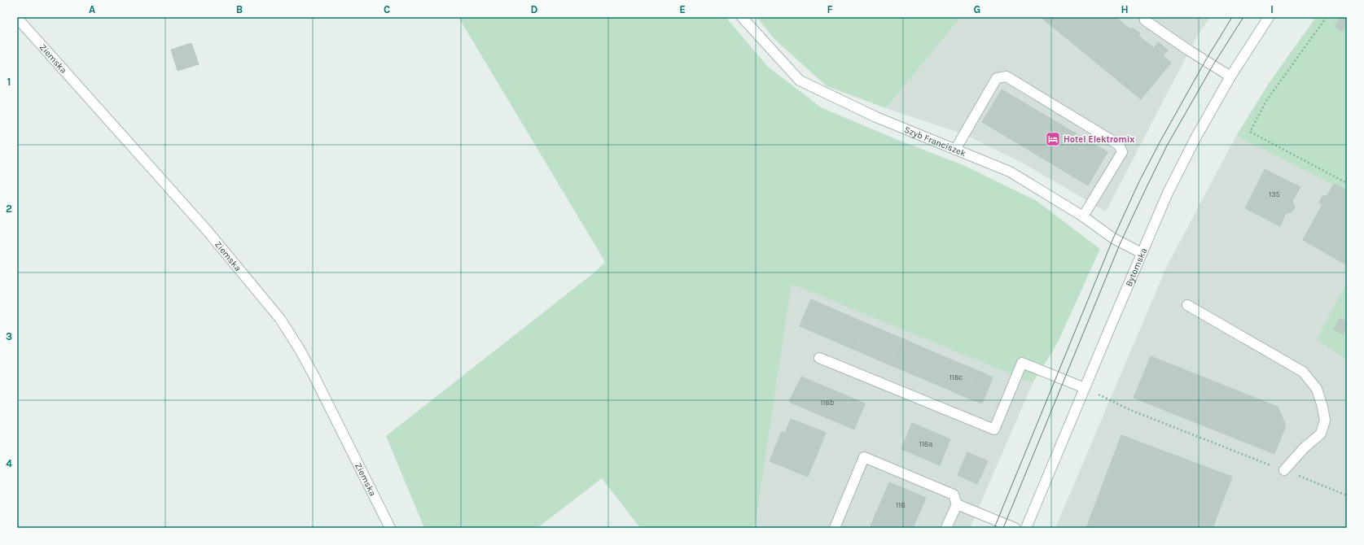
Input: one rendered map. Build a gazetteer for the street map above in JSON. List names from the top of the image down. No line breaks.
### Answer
{"streets":{"street":["Ziemska","Szyb Franciszek","Bytomska"]},"crossings":[["Szyb Franciszek","Bytomska"]],"places":{"hotel":["Hotel Elektromix"]},"house_numbers":["135","118c","118b","118a","118"],"grid":{"columns":["A","B","C","D","E","F","G","H","I"],"rows":["1","2","3","4"]}}
